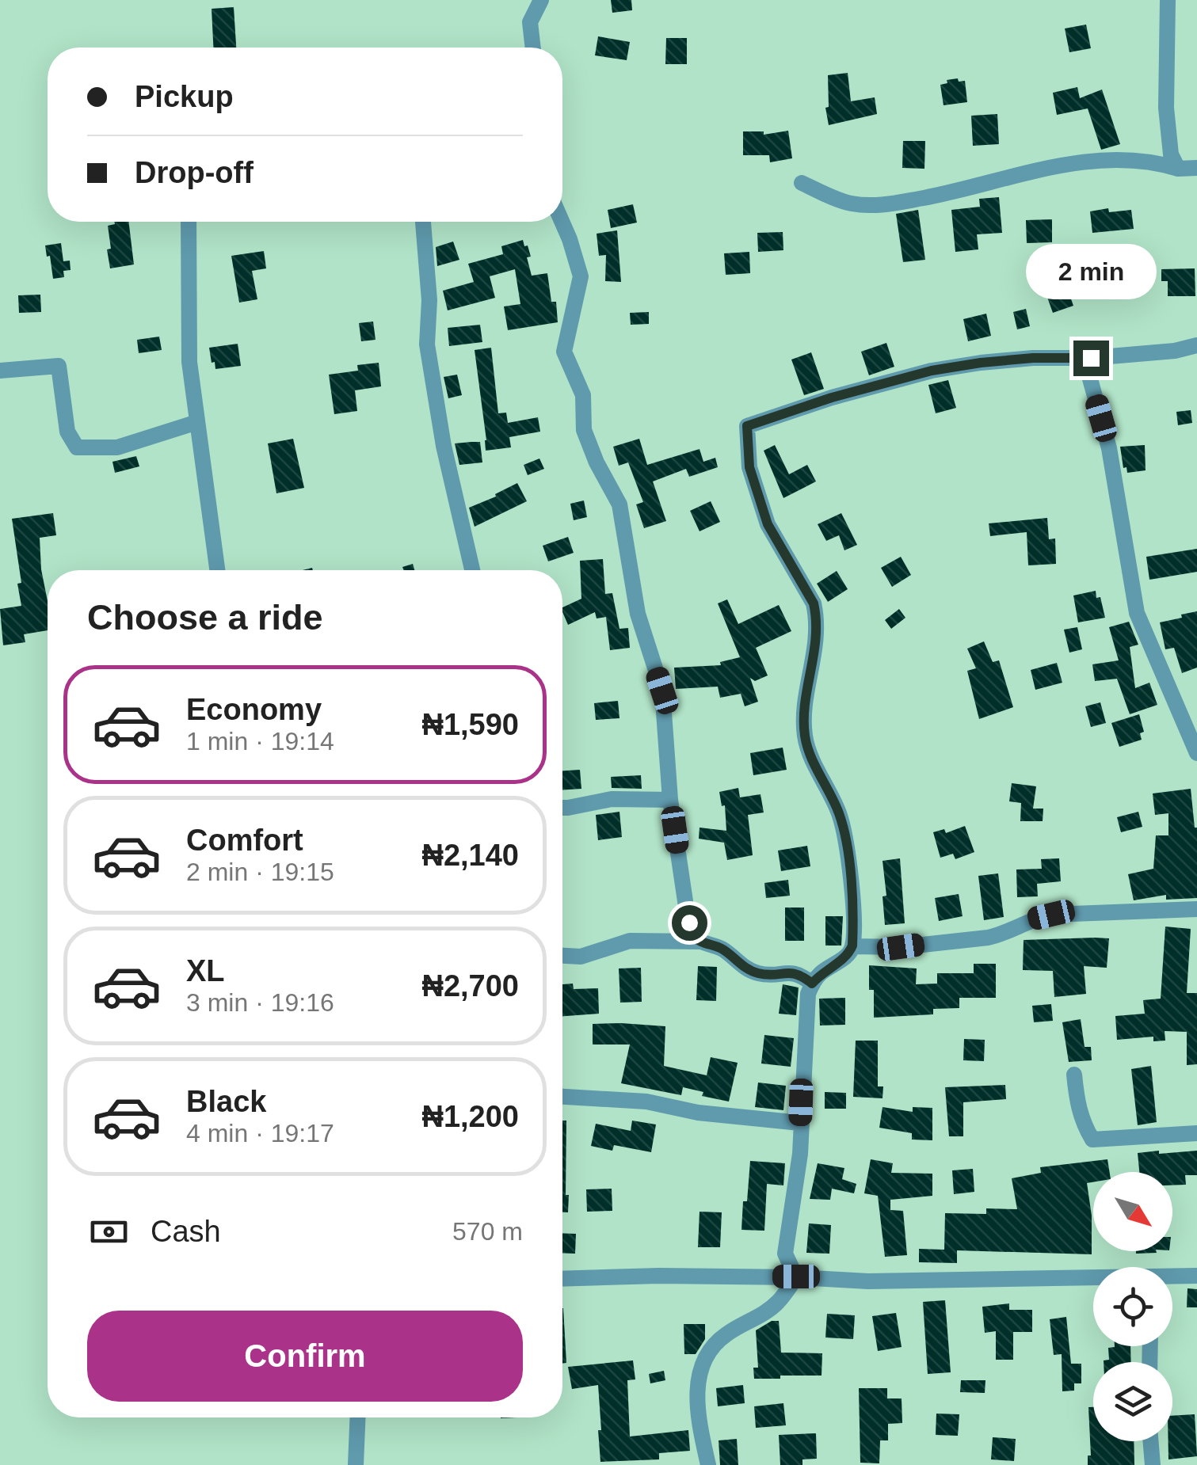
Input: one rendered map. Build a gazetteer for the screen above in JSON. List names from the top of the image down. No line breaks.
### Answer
{"north":"bottom right","page":{"banner":["Pickup","Drop-off"],"bubble":"2 min","heading":"Choose a ride","list":[{"name":"Economy","note":"1 min · 19:14","value":"₦1,590"},{"name":"Comfort","note":"2 min · 19:15","value":"₦2,140"},{"name":"XL","note":"3 min · 19:16","value":"₦2,700"},{"name":"Black","note":"4 min · 19:17","value":"₦1,200"}],"pay":["Cash","570 m"],"buttons":"Confirm"}}
